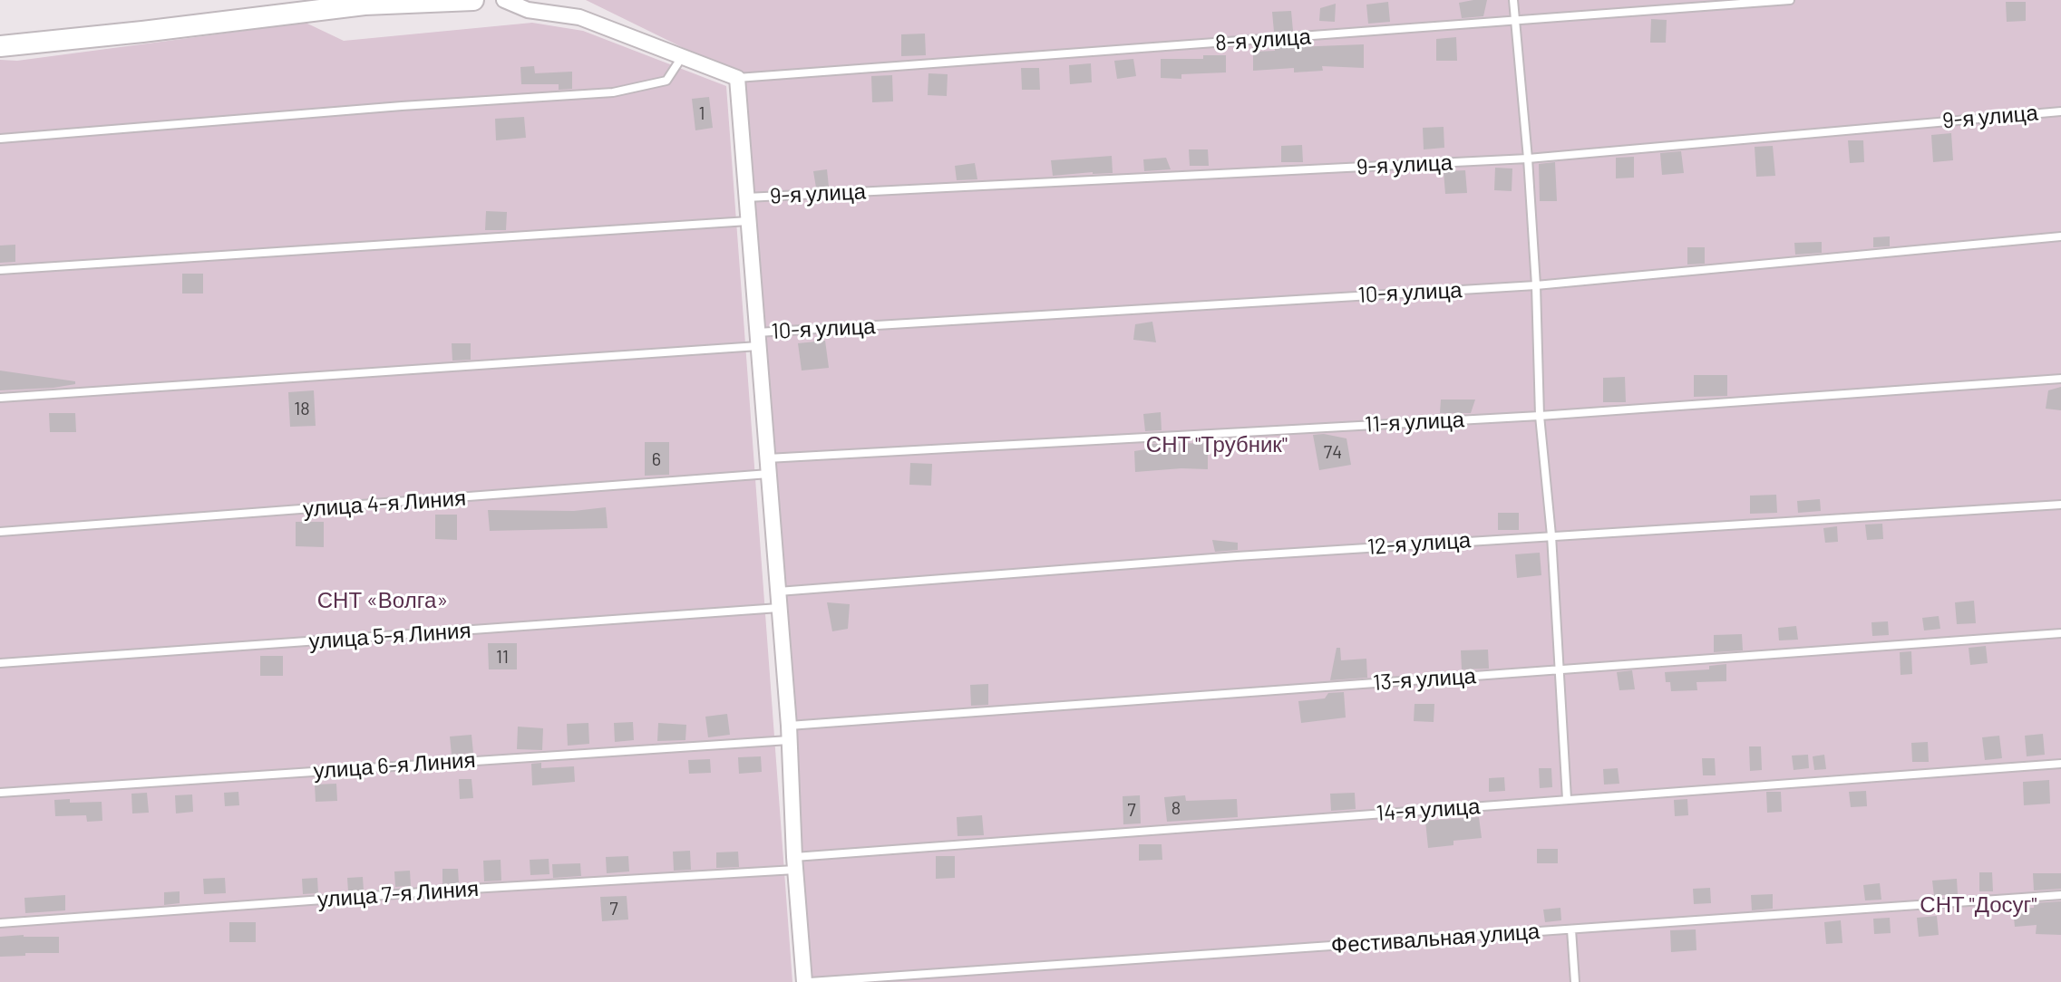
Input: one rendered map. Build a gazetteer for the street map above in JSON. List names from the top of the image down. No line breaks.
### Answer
{"streets":{"lane":["8-я улица","9-я улица","10-я улица","11-я улица","улица 4-я Линия","12-я улица","улица 5-я Линия","13-я улица","улица 6-я Линия","14-я улица","улица 7-я Линия","Фестивальная улица"]},"crossings":[["13-я улица","улица 6-я Линия"],["14-я улица","улица 7-я Линия"]],"parks":["СНТ \"Трубник\"","СНТ «Волга»","СНТ \"Досуг\""],"house_numbers":["1","18","74","6","11","8","7","7"]}
